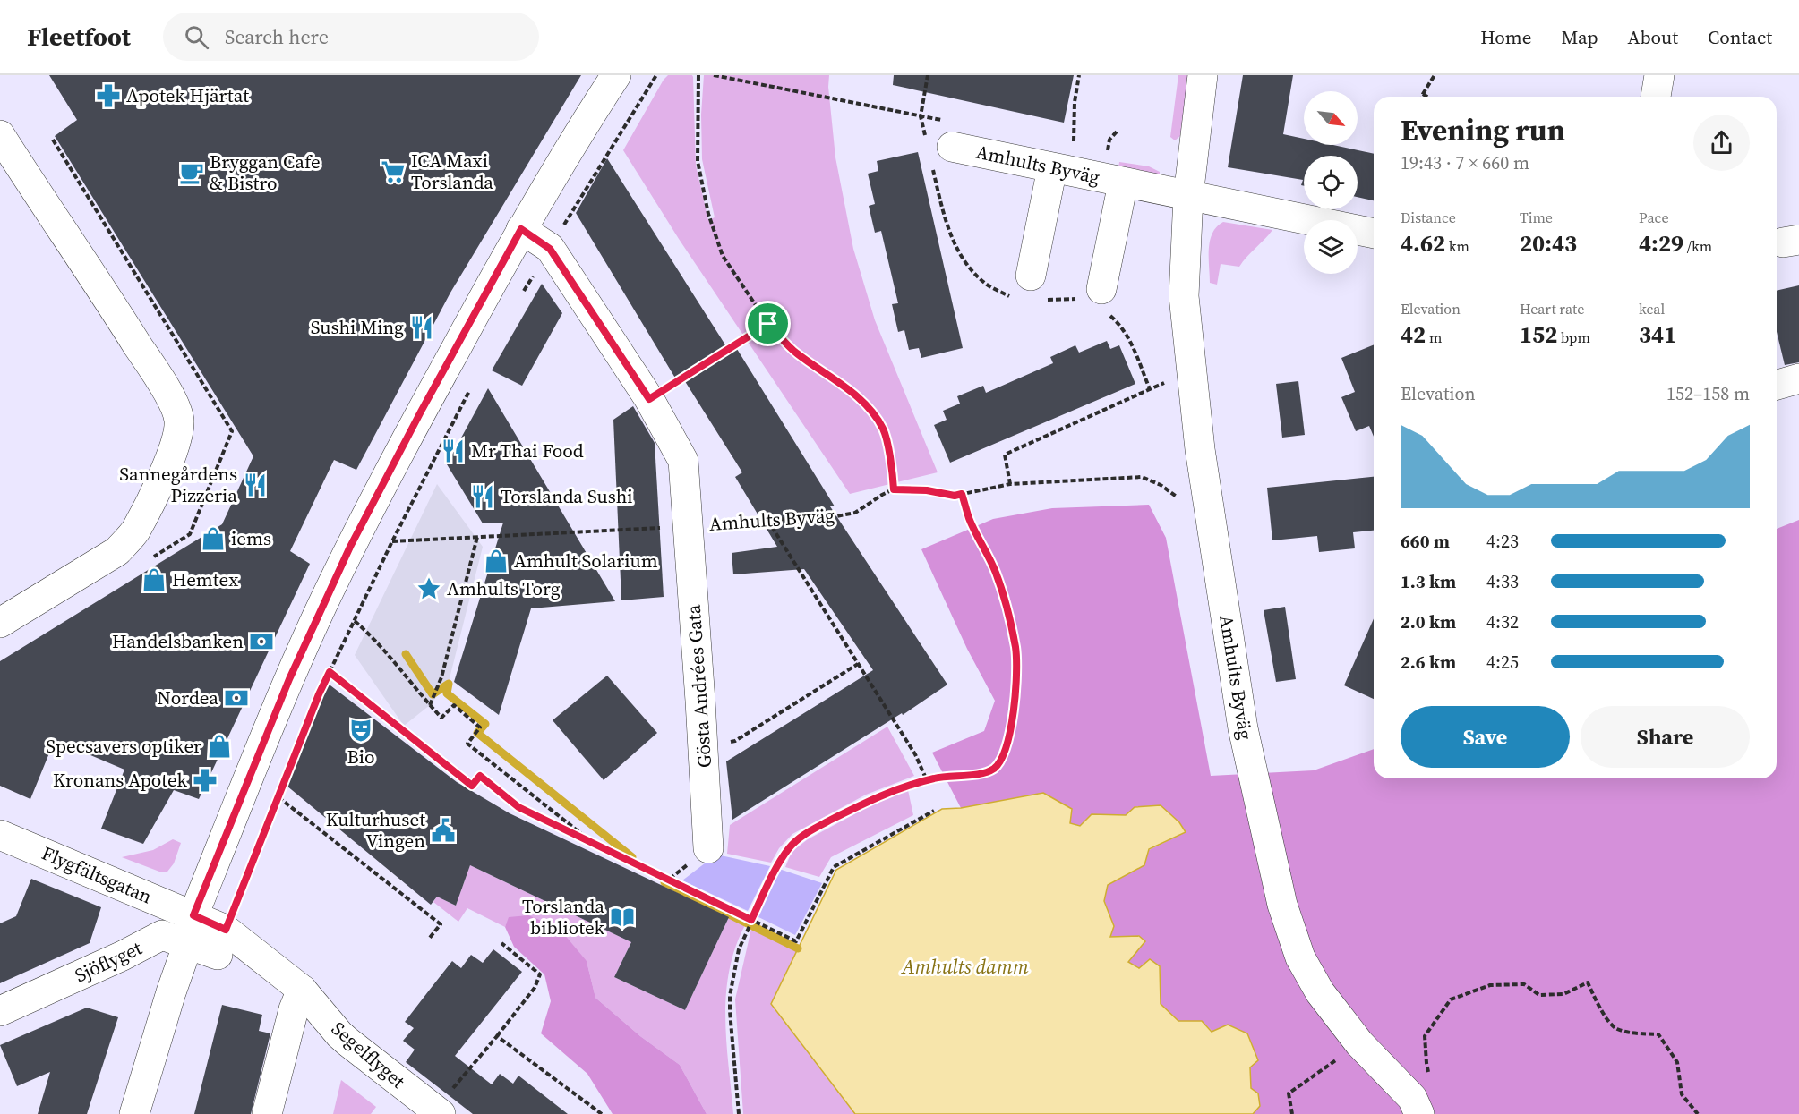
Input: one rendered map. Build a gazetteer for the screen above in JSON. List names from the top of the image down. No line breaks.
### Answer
{"streets":{"street":["Amhults Byväg","Gösta Andrées Gata","Flygfältsgatan","Sjöflyget","Segelflyget"]},"crossings":[["Amhults Byväg","Gösta Andrées Gata"],["Flygfältsgatan","Segelflyget"],["Sjöflyget","Segelflyget"]],"water":["Amhults damm"],"places":{"pharmacy":["Apotek Hjärtat","Kronans Apotek"],"supermarket":["ICA Maxi Torslanda"],"cafe":["Bryggan Cafe & Bistro"],"restaurant":["Sushi Ming","Mr Thai Food","Sannegårdens Pizzeria","Torslanda Sushi"],"shop":["iems","Amhult Solarium","Hemtex","Specsavers optiker"],"place":["Amhults Torg"],"bank":["Handelsbanken","Nordea"],"theatre":["Bio"],"public building":["Kulturhuset Vingen"],"library":["Torslanda bibliotek"]},"north":"bottom right","page":{"header":"Fleetfoot","search":"Search here","nav":["Home","Map","About","Contact"],"heading":["Evening run","19:43 · 7 × 660 m"],"stats":[["Distance","4.62 km"],["Time","20:43"],["Pace","4:29 /km"],["Elevation","42 m"],["Heart rate","152 bpm"],["kcal","341"]],"chart":["Elevation","152–158 m"],"list":[{"name":"660 m","note":"4:23"},{"name":"1.3 km","note":"4:33"},{"name":"2.0 km","note":"4:32"},{"name":"2.6 km","note":"4:25"}],"buttons":["Save","Share"]}}
